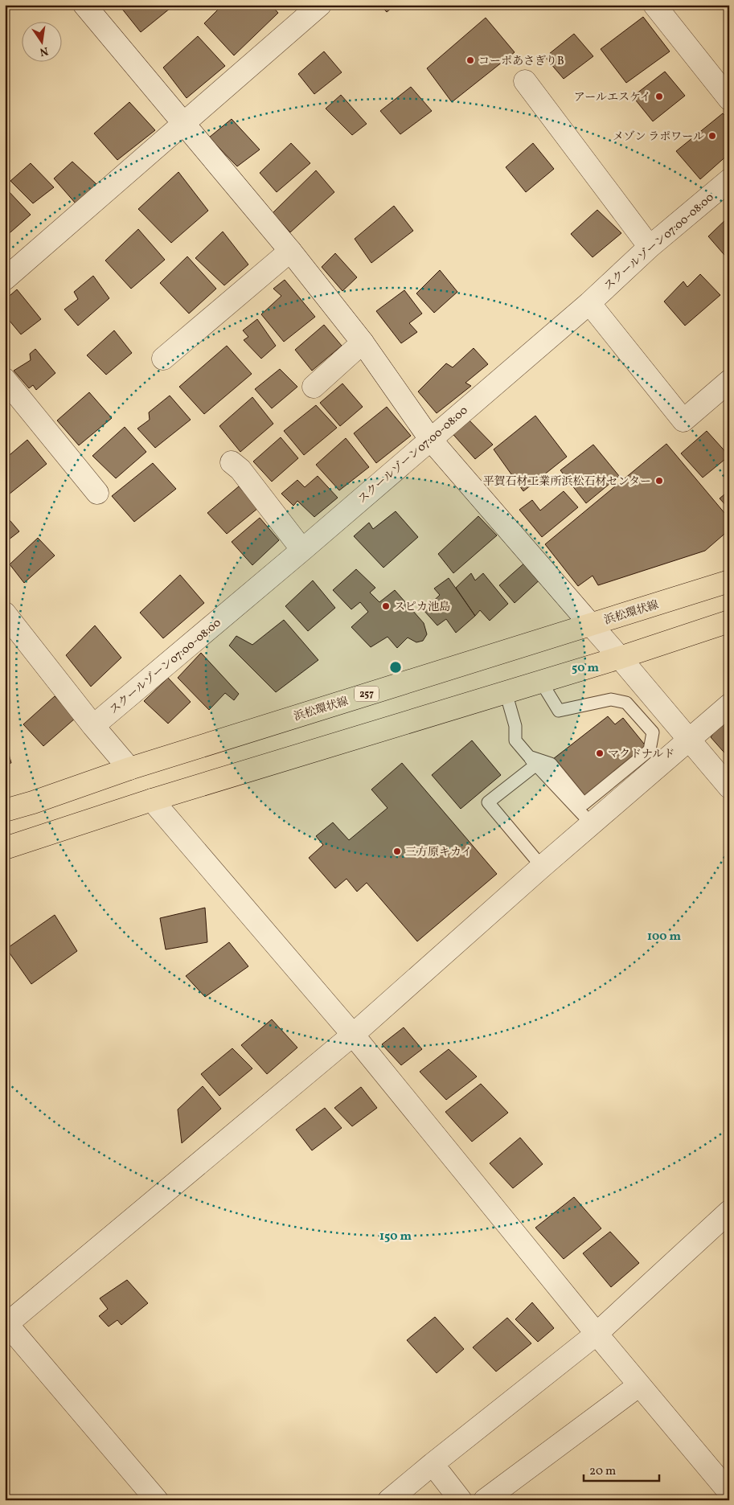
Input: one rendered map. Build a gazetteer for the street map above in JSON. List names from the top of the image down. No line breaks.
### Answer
{"streets":{"highway":["浜松環状線","257"],"street":["スクールゾーン07:00-08:00"]},"places":["コーポあさぎりB","アールエスケイ","メゾン ラポワール","平賀石材工業所浜松石材センター","スピカ池島","マクドナルド","三方原キカイ"],"scale_bar":"20 m","north":"bottom","rings":["50 m","100 m","150 m"]}
